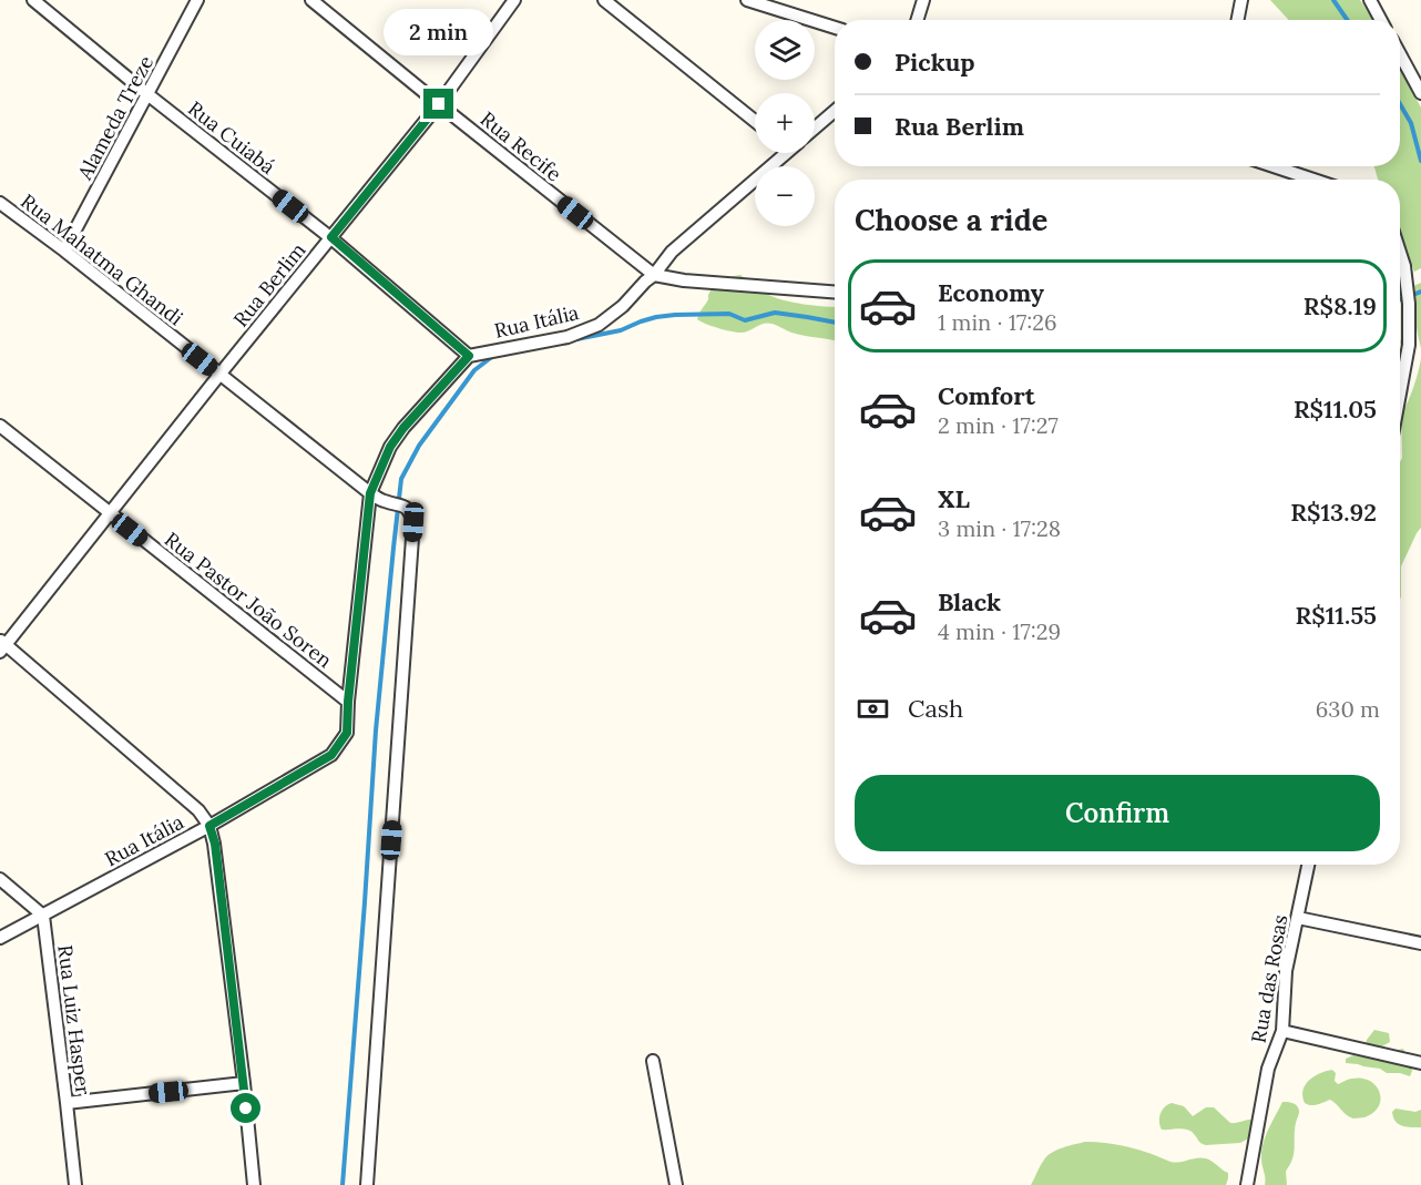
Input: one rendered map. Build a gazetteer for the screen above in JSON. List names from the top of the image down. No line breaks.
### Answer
{"streets":{"street":["Alameda Treze","Rua Cuiabá","Rua Recife","Rua Mahatma Ghandi","Rua Berlim","Rua Itália","Rua Pastor João Soren","Rua das Rosas","Rua Luiz Hasper"]},"crossings":[["Alameda Treze","Rua Cuiabá"],["Alameda Treze","Rua Mahatma Ghandi"],["Rua Cuiabá","Rua Berlim"],["Rua Cuiabá","Rua Itália"],["Rua Recife","Rua Berlim"],["Rua Recife","Rua Itália"],["Rua Mahatma Ghandi","Rua Berlim"],["Rua Mahatma Ghandi","Rua Itália"],["Rua Berlim","Rua Pastor João Soren"],["Rua Itália","Rua Pastor João Soren"],["Rua Itália","Rua Luiz Hasper"]],"page":{"bubble":"2 min","map_buttons":["+","−"],"banner":["Pickup","Rua Berlim"],"heading":"Choose a ride","list":[{"name":"Economy","note":"1 min · 17:26","value":"R$8.19"},{"name":"Comfort","note":"2 min · 17:27","value":"R$11.05"},{"name":"XL","note":"3 min · 17:28","value":"R$13.92"},{"name":"Black","note":"4 min · 17:29","value":"R$11.55"}],"pay":["Cash","630 m"],"buttons":"Confirm"}}
